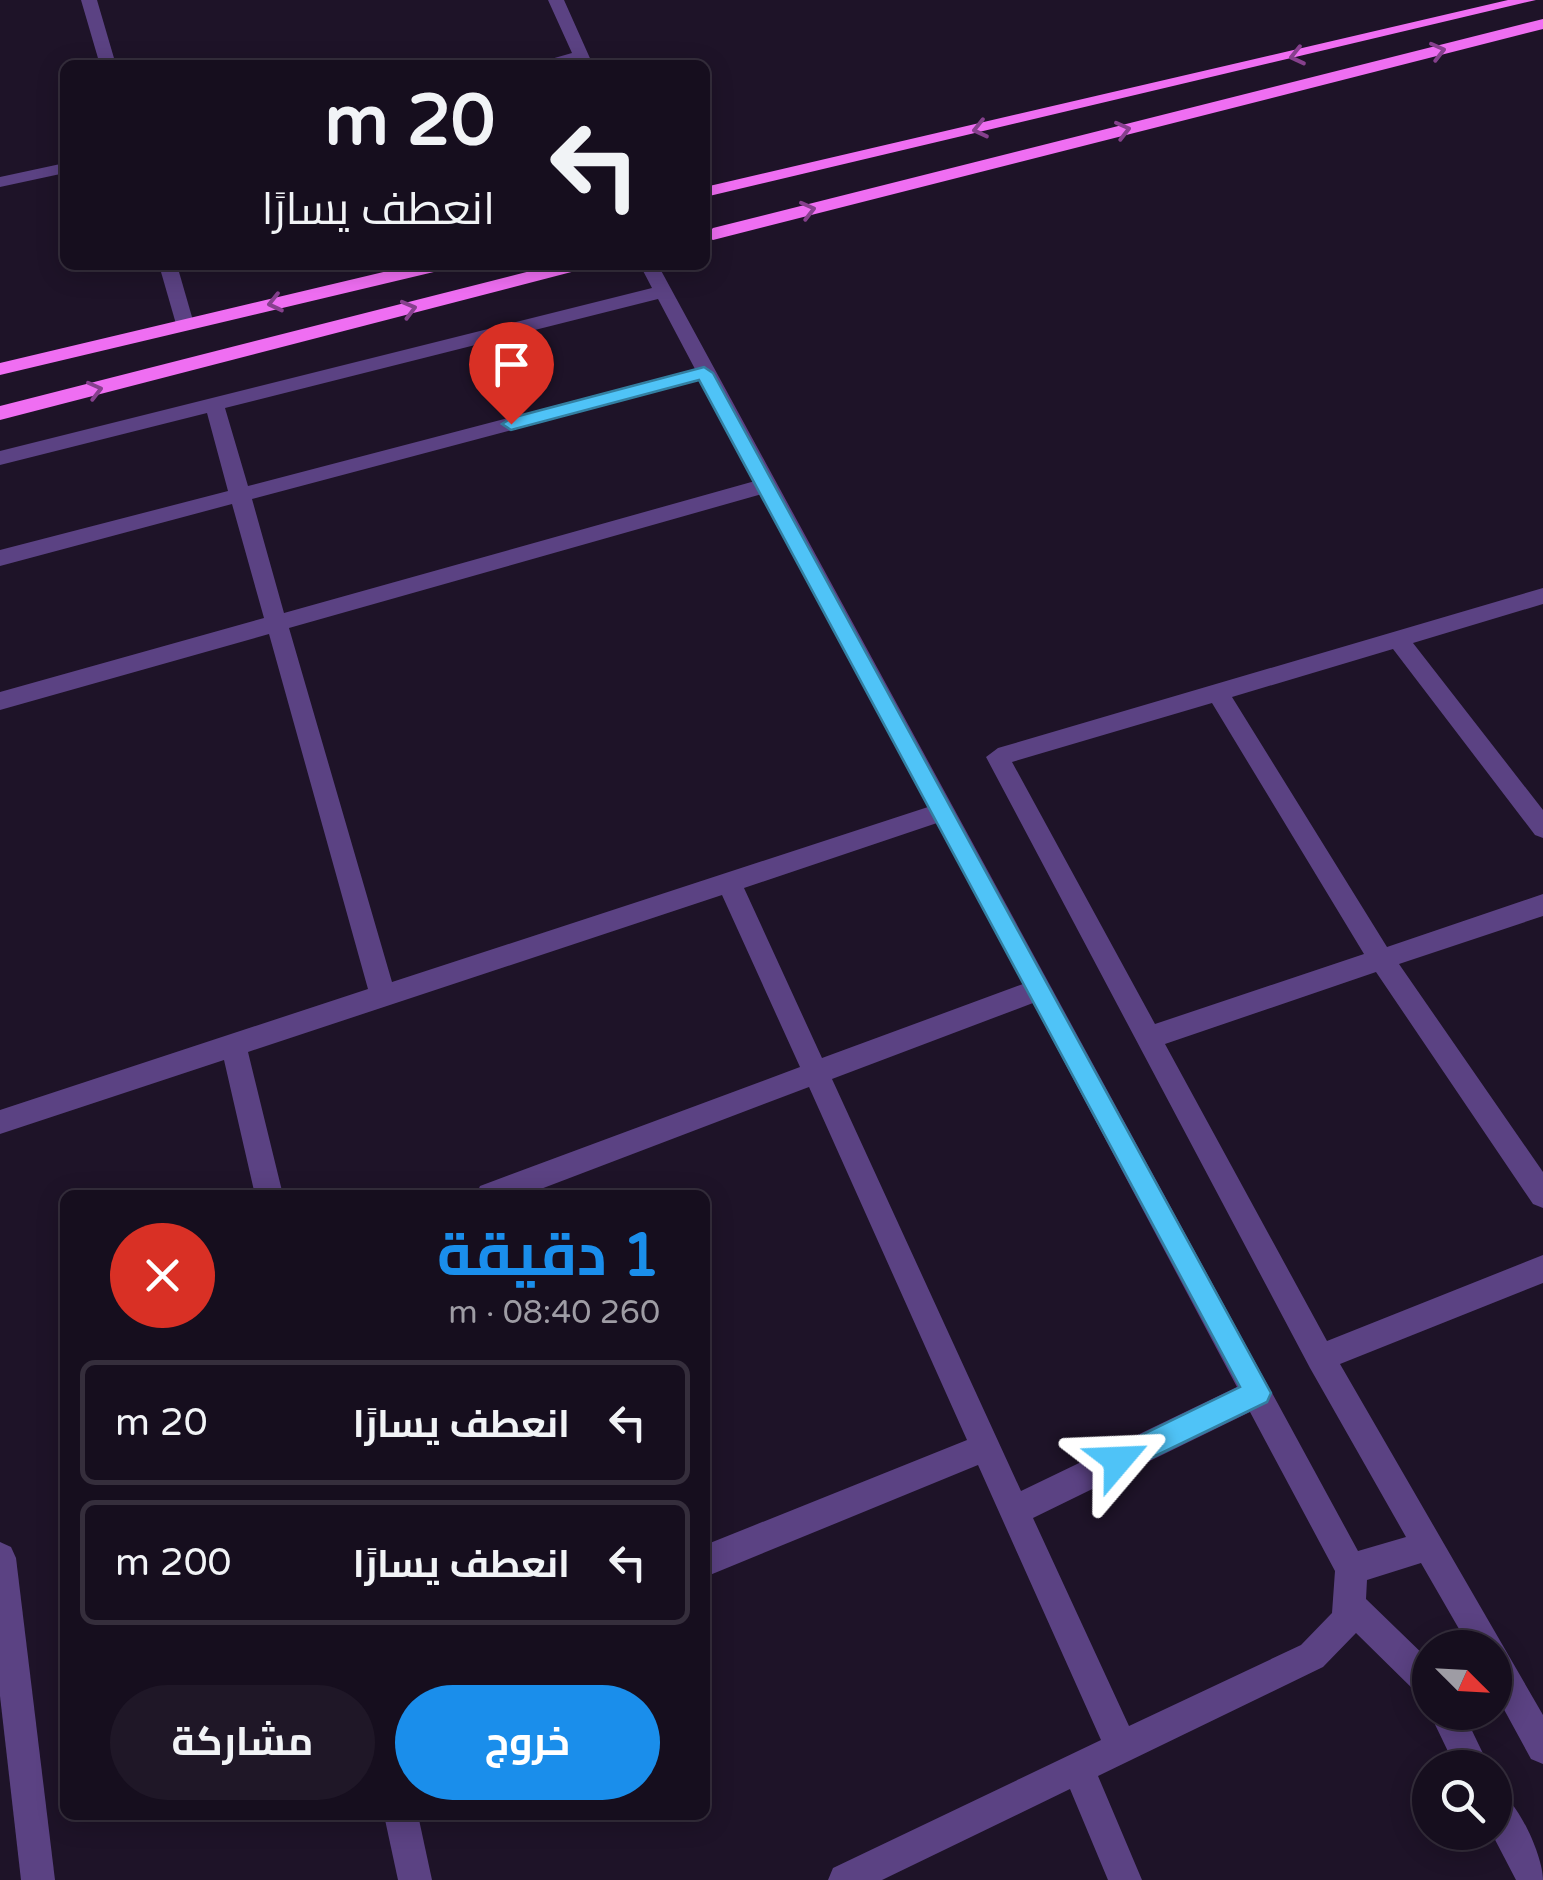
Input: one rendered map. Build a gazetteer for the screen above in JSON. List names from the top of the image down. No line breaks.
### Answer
{"north":"bottom right","page":{"turn":["20 m","انعطف يسارًا"],"heading":["1 دقيقة","260 m · 08:40"],"list":[{"name":"انعطف يسارًا","value":"20 m"},{"name":"انعطف يسارًا","value":"200 m"}],"buttons":["خروج","مشاركة"]}}
